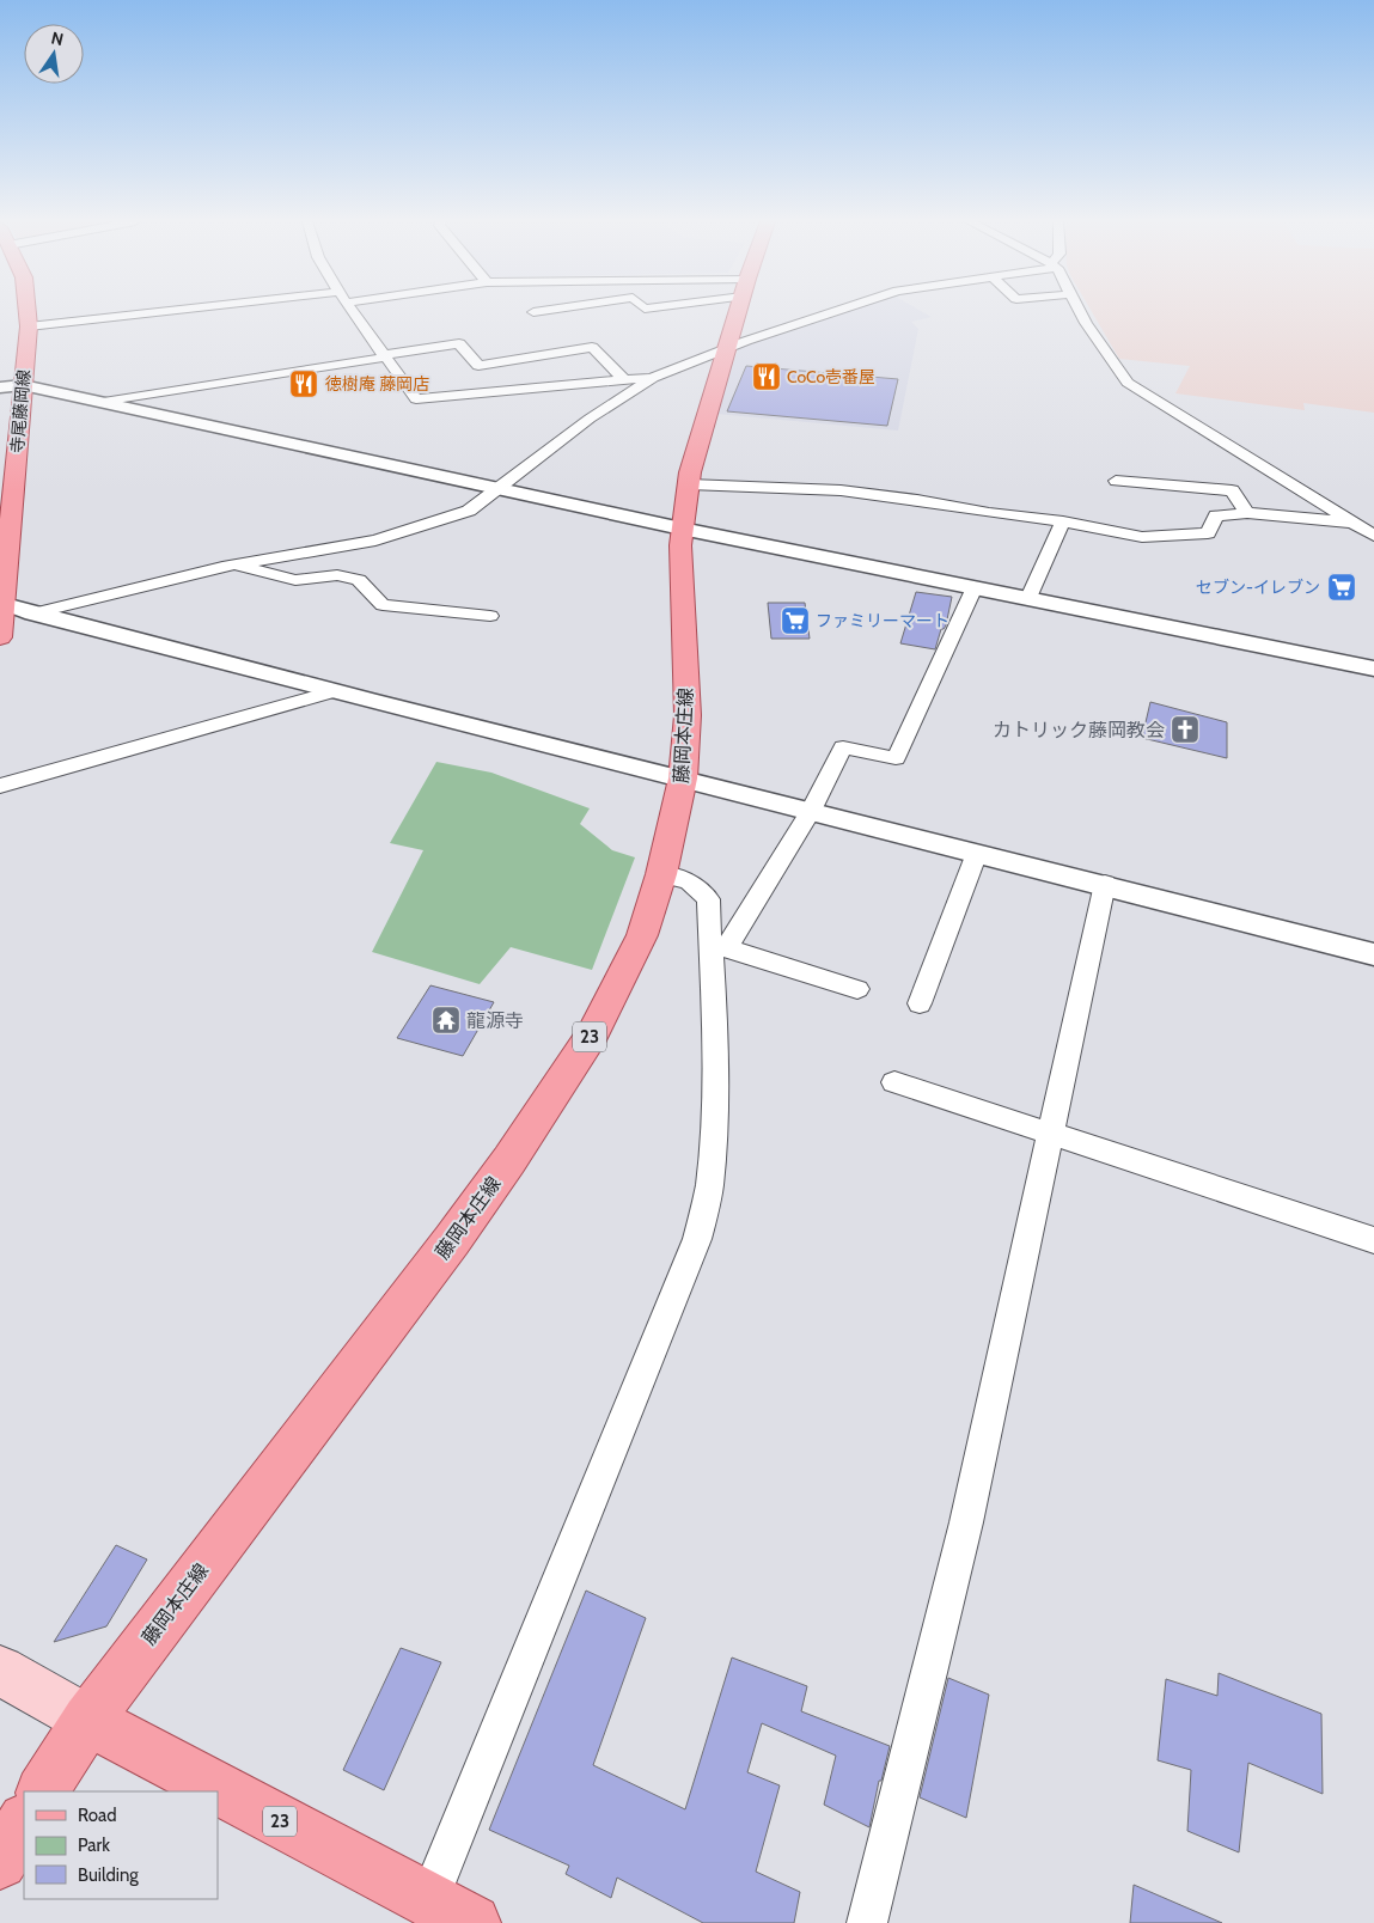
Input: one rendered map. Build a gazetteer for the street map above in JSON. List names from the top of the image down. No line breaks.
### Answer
{"streets":{"main road":["寺尾藤岡線","藤岡本庄線","23"]},"crossings":[["藤岡本庄線","23"]],"places":{"restaurant":["CoCo壱番屋","徳樹庵 藤岡店"],"supermarket":["セブン-イレブン","ファミリーマート"],"church":["カトリック藤岡教会"],"temple":["龍源寺"]},"legend":["Road","Park","Building"],"north":"top"}
